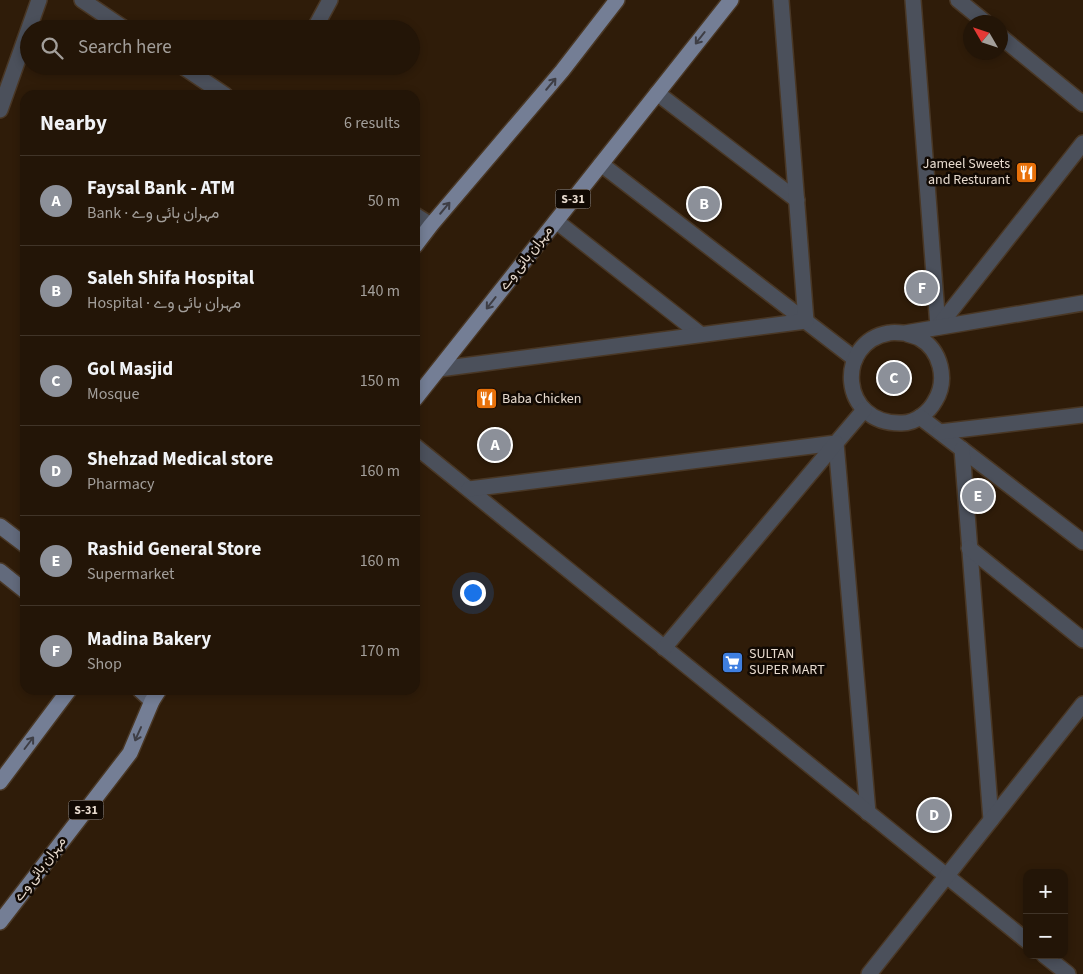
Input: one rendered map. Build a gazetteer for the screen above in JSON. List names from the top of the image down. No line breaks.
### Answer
{"streets":{"main road":["S-31","مہران ہائی وے"]},"places":{"restaurant":["Jameel Sweets and Resturant","Baba Chicken"],"supermarket":["SULTAN SUPER MART"]},"north":"top left","page":{"search":"Search here","heading":["Nearby","6 results"],"list":[{"mark":"A","name":"Faysal Bank - ATM","note":"Bank · مہران ہائی وے","value":"50 m"},{"mark":"B","name":"Saleh Shifa Hospital","note":"Hospital · مہران ہائی وے","value":"140 m"},{"mark":"C","name":"Gol Masjid","note":"Mosque","value":"150 m"},{"mark":"D","name":"Shehzad Medical store","note":"Pharmacy","value":"160 m"},{"mark":"E","name":"Rashid General Store","note":"Supermarket","value":"160 m"},{"mark":"F","name":"Madina Bakery","note":"Shop","value":"170 m"}],"pins":["B","F","C","A","E","D"],"map_buttons":["+","−"]}}
